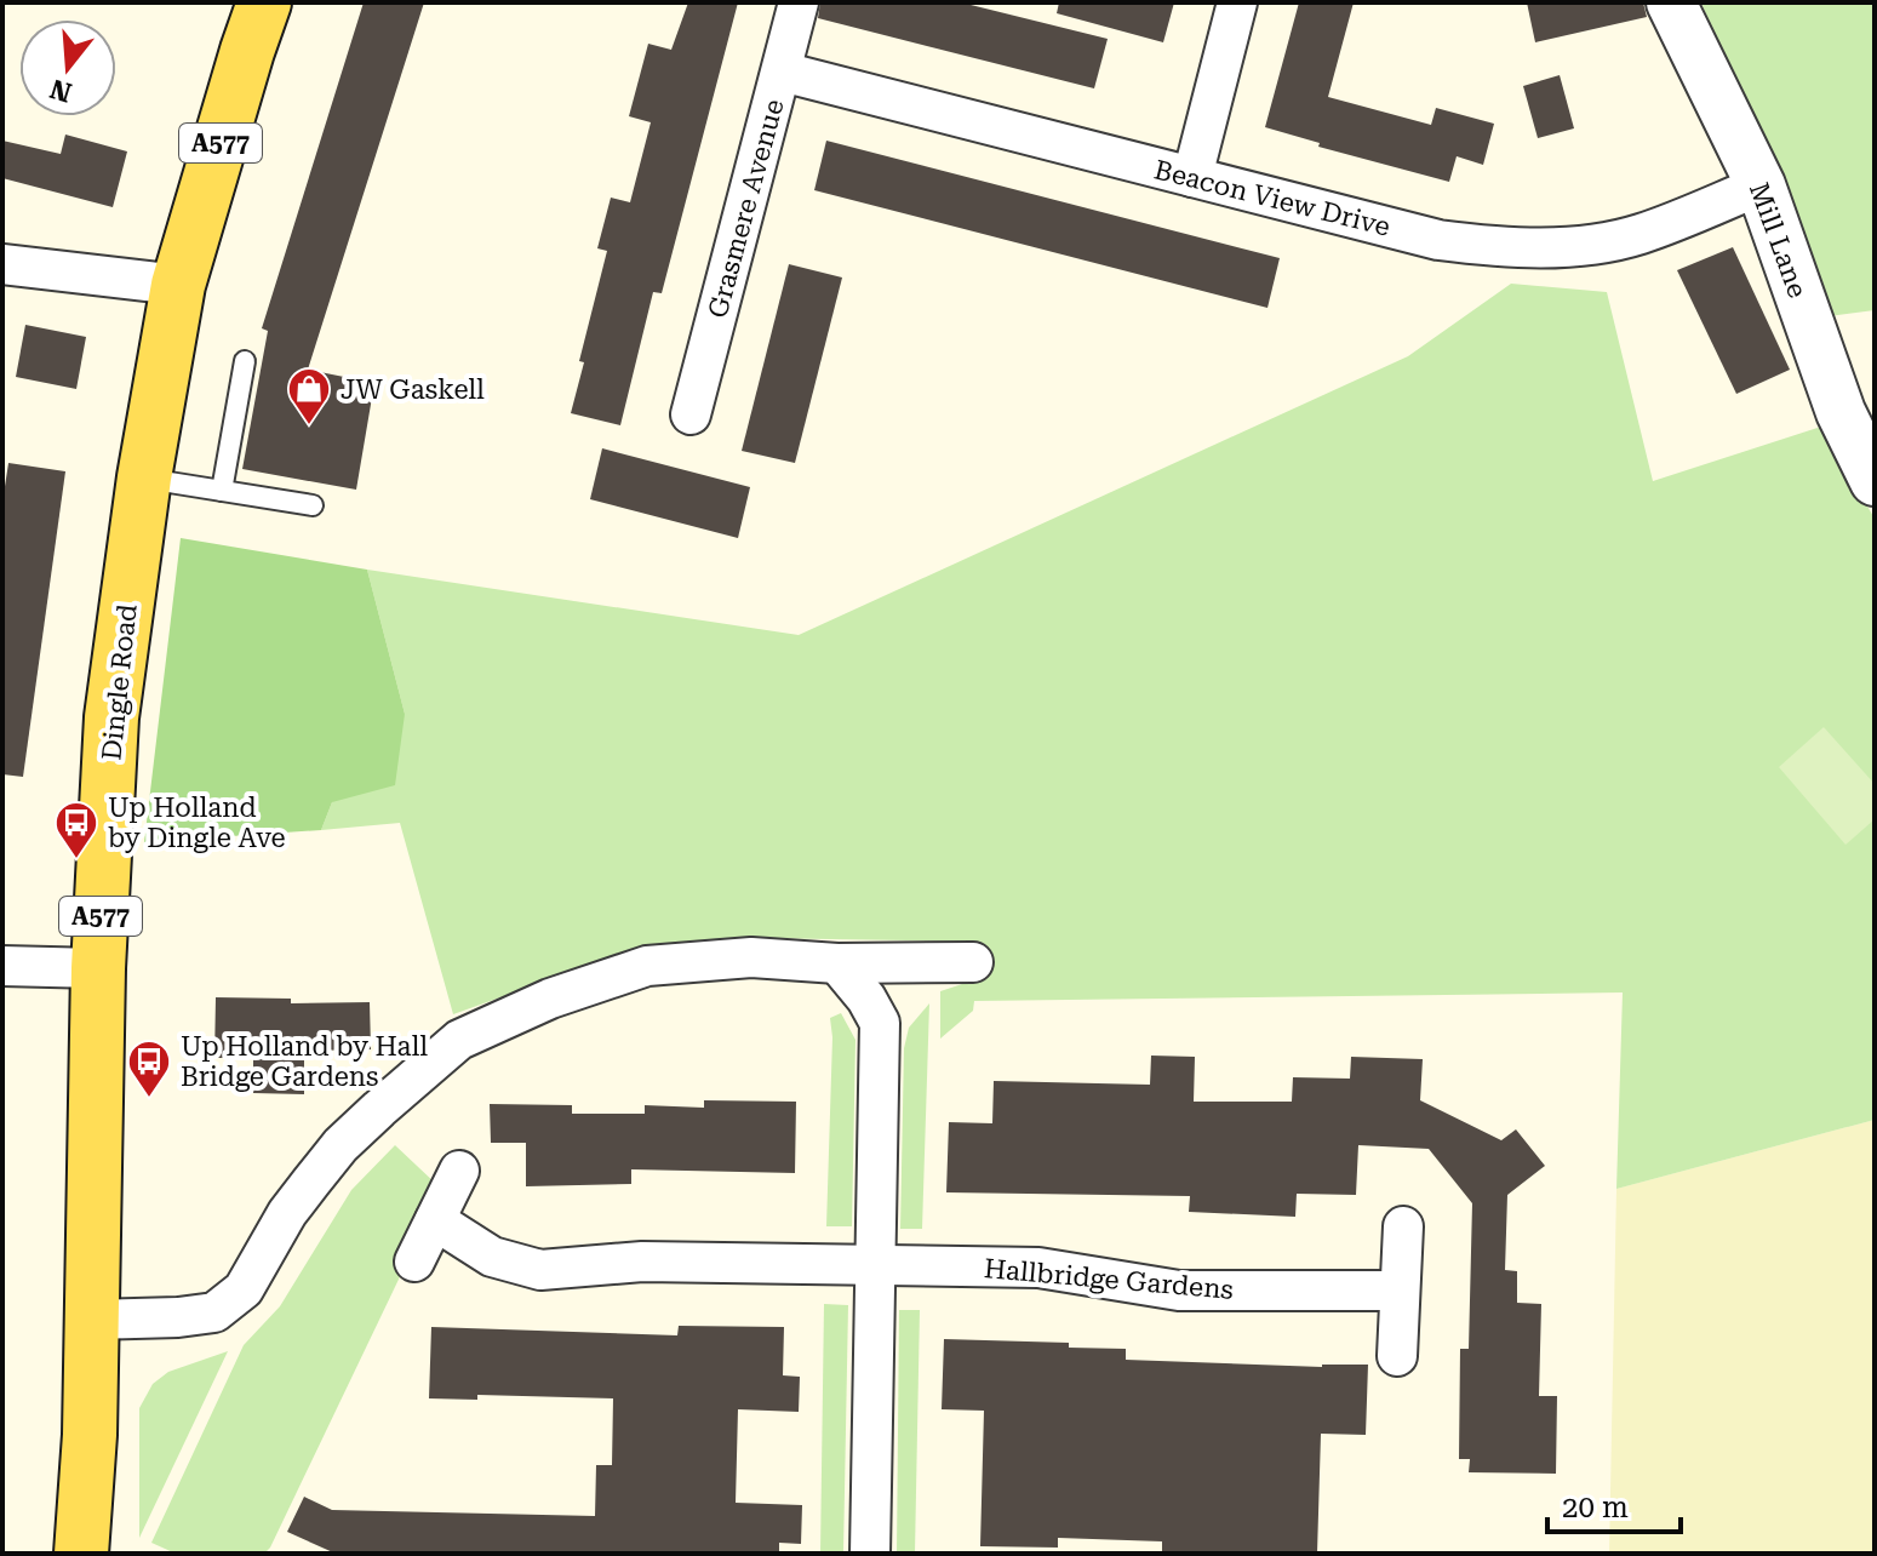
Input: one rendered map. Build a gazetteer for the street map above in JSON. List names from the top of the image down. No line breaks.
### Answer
{"streets":{"main road":["A577","Dingle Road"],"street":["Beacon View Drive","Grasmere Avenue","Mill Lane","Hallbridge Gardens"]},"crossings":[["Beacon View Drive","Grasmere Avenue"],["Beacon View Drive","Mill Lane"]],"places":{"shop":["JW Gaskell"],"bus stop":["Up Holland by Dingle Ave","Up Holland by Hall Bridge Gardens"]},"scale_bar":"20 m","north":"bottom"}
